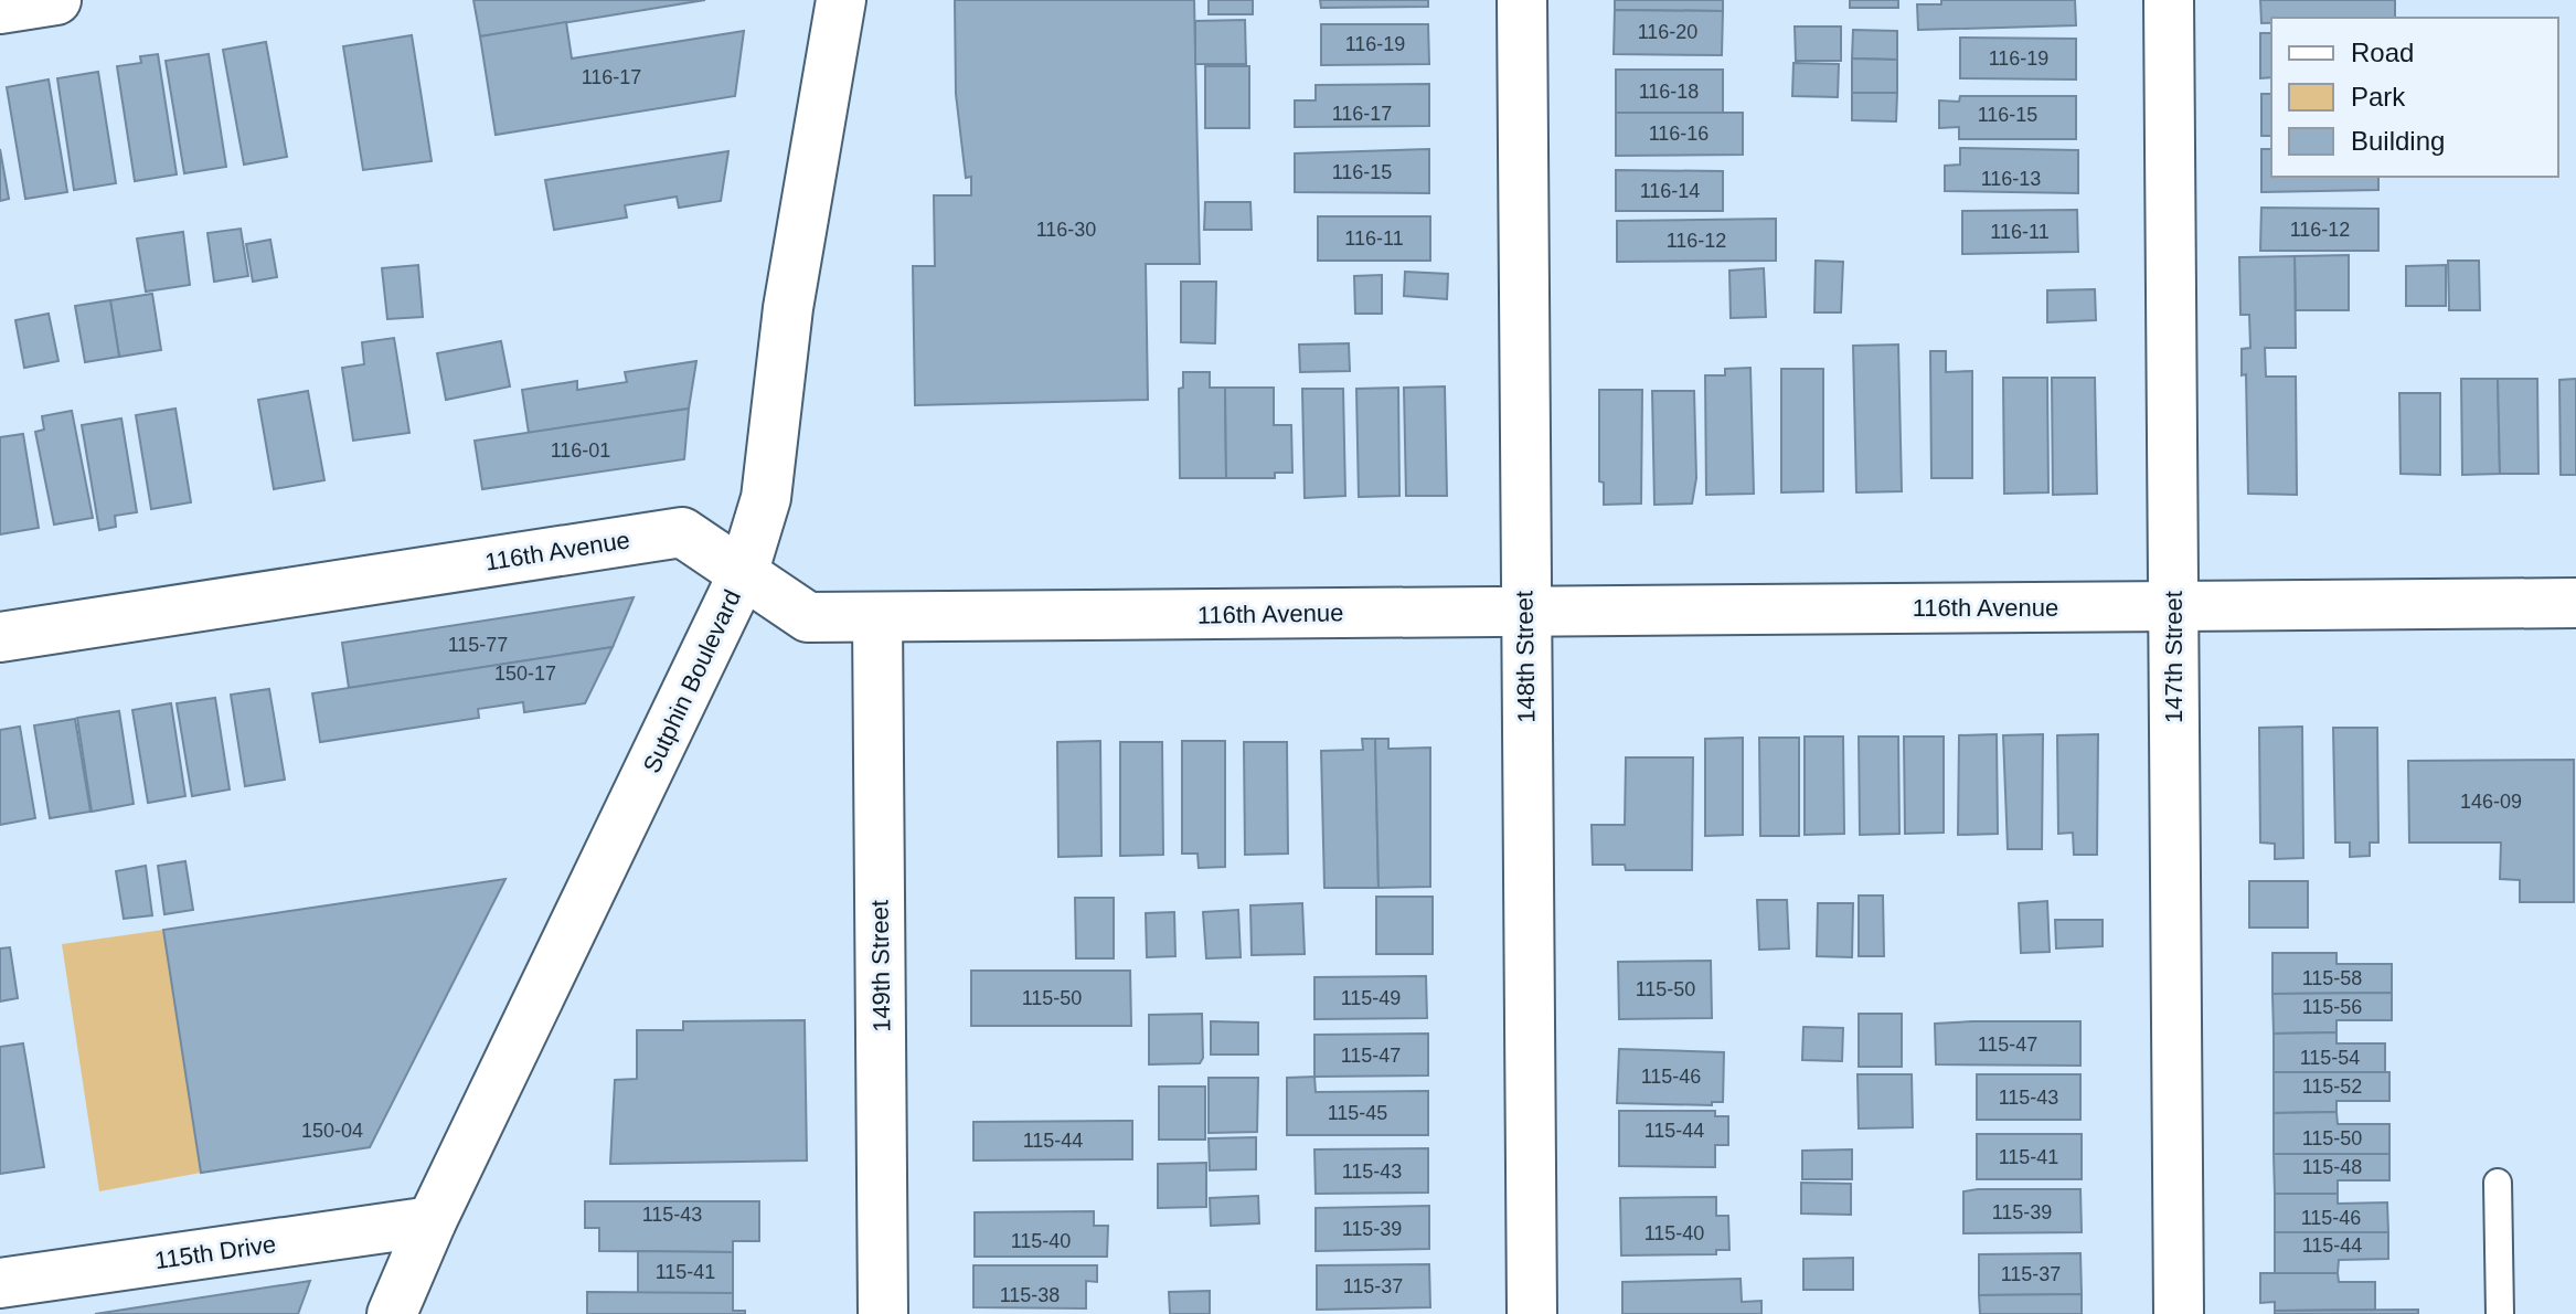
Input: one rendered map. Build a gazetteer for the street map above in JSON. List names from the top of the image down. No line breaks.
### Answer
{"streets":{"street":["116th Avenue","148th Street","147th Street","Sutphin Boulevard","149th Street","115th Drive"]},"crossings":[["116th Avenue","148th Street"],["116th Avenue","147th Street"],["116th Avenue","Sutphin Boulevard"],["116th Avenue","149th Street"],["Sutphin Boulevard","115th Drive"]],"house_numbers":["116-20","116-19","116-19","116-17","116-18","116-17","116-15","116-16","116-15","116-13","116-14","116-30","116-12","116-11","116-11","116-12","116-01","115-77","150-17","146-09","115-58","115-50","115-50","115-49","115-56","115-47","115-47","115-54","115-46","115-52","115-43","115-45","150-04","115-44","115-50","115-44","115-41","115-48","115-43","115-39","115-43","115-46","115-39","115-40","115-40","115-44","115-41","115-37","115-37","115-38"],"legend":["Road","Park","Building"]}
